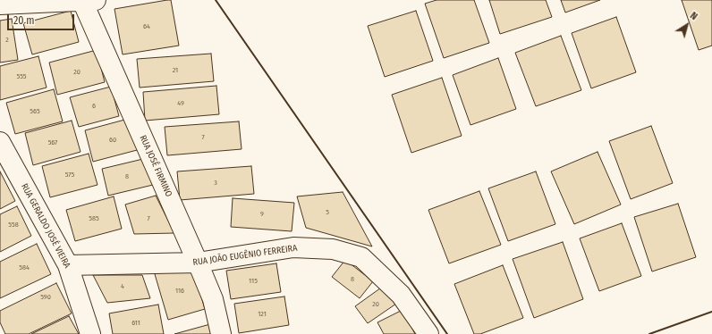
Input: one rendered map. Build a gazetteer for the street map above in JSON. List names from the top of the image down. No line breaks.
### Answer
{"streets":{"street":["RUA JOSÉ FIRMINO","RUA GERALDO JOSÉ VIEIRA","RUA JOÃO EUGÊNIO FERREIRA"]},"crossings":[["RUA JOSÉ FIRMINO","RUA JOÃO EUGÊNIO FERREIRA"],["RUA GERALDO JOSÉ VIEIRA","RUA JOÃO EUGÊNIO FERREIRA"]],"house_numbers":["64","2","21","20","555","49","6","565","7","60","567","575","8","3","5","9","585","7","558","584","8","115","4","116","590","20","121","611"],"scale_bar":"20 m","north":"top right"}
